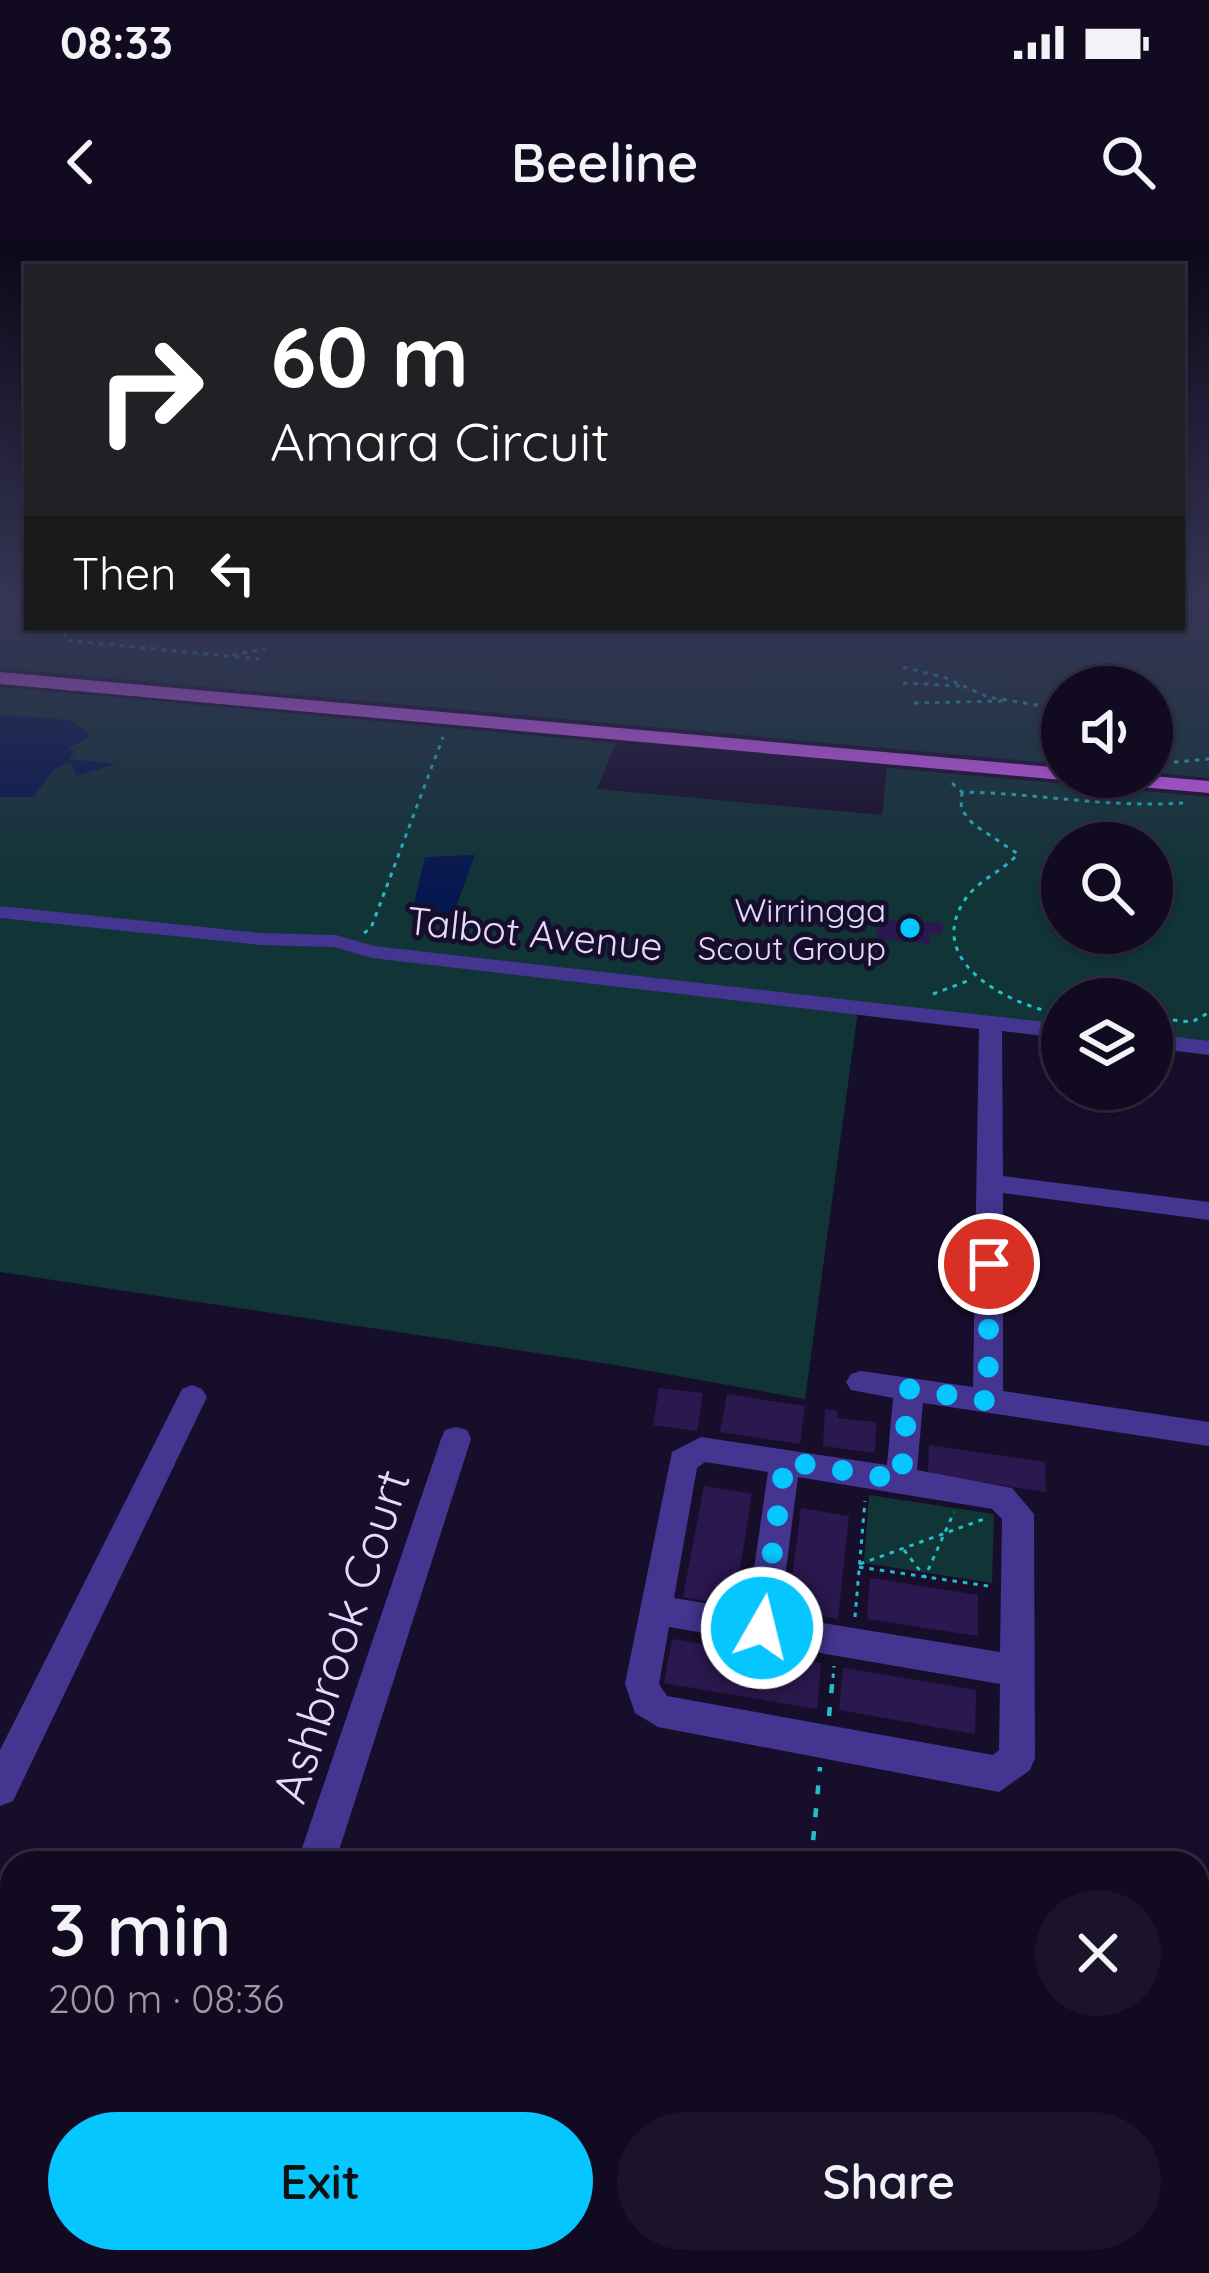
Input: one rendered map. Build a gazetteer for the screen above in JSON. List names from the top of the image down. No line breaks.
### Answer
{"streets":{"street":["Talbot Avenue","Ashbrook Court"]},"places":["Wirringga Scout Group"],"page":{"status":"08:33","header":"Beeline","turn":["60 m","Amara Circuit"],"then":"Then","heading":["3 min","200 m · 08:36"],"buttons":["Exit","Share"]}}
